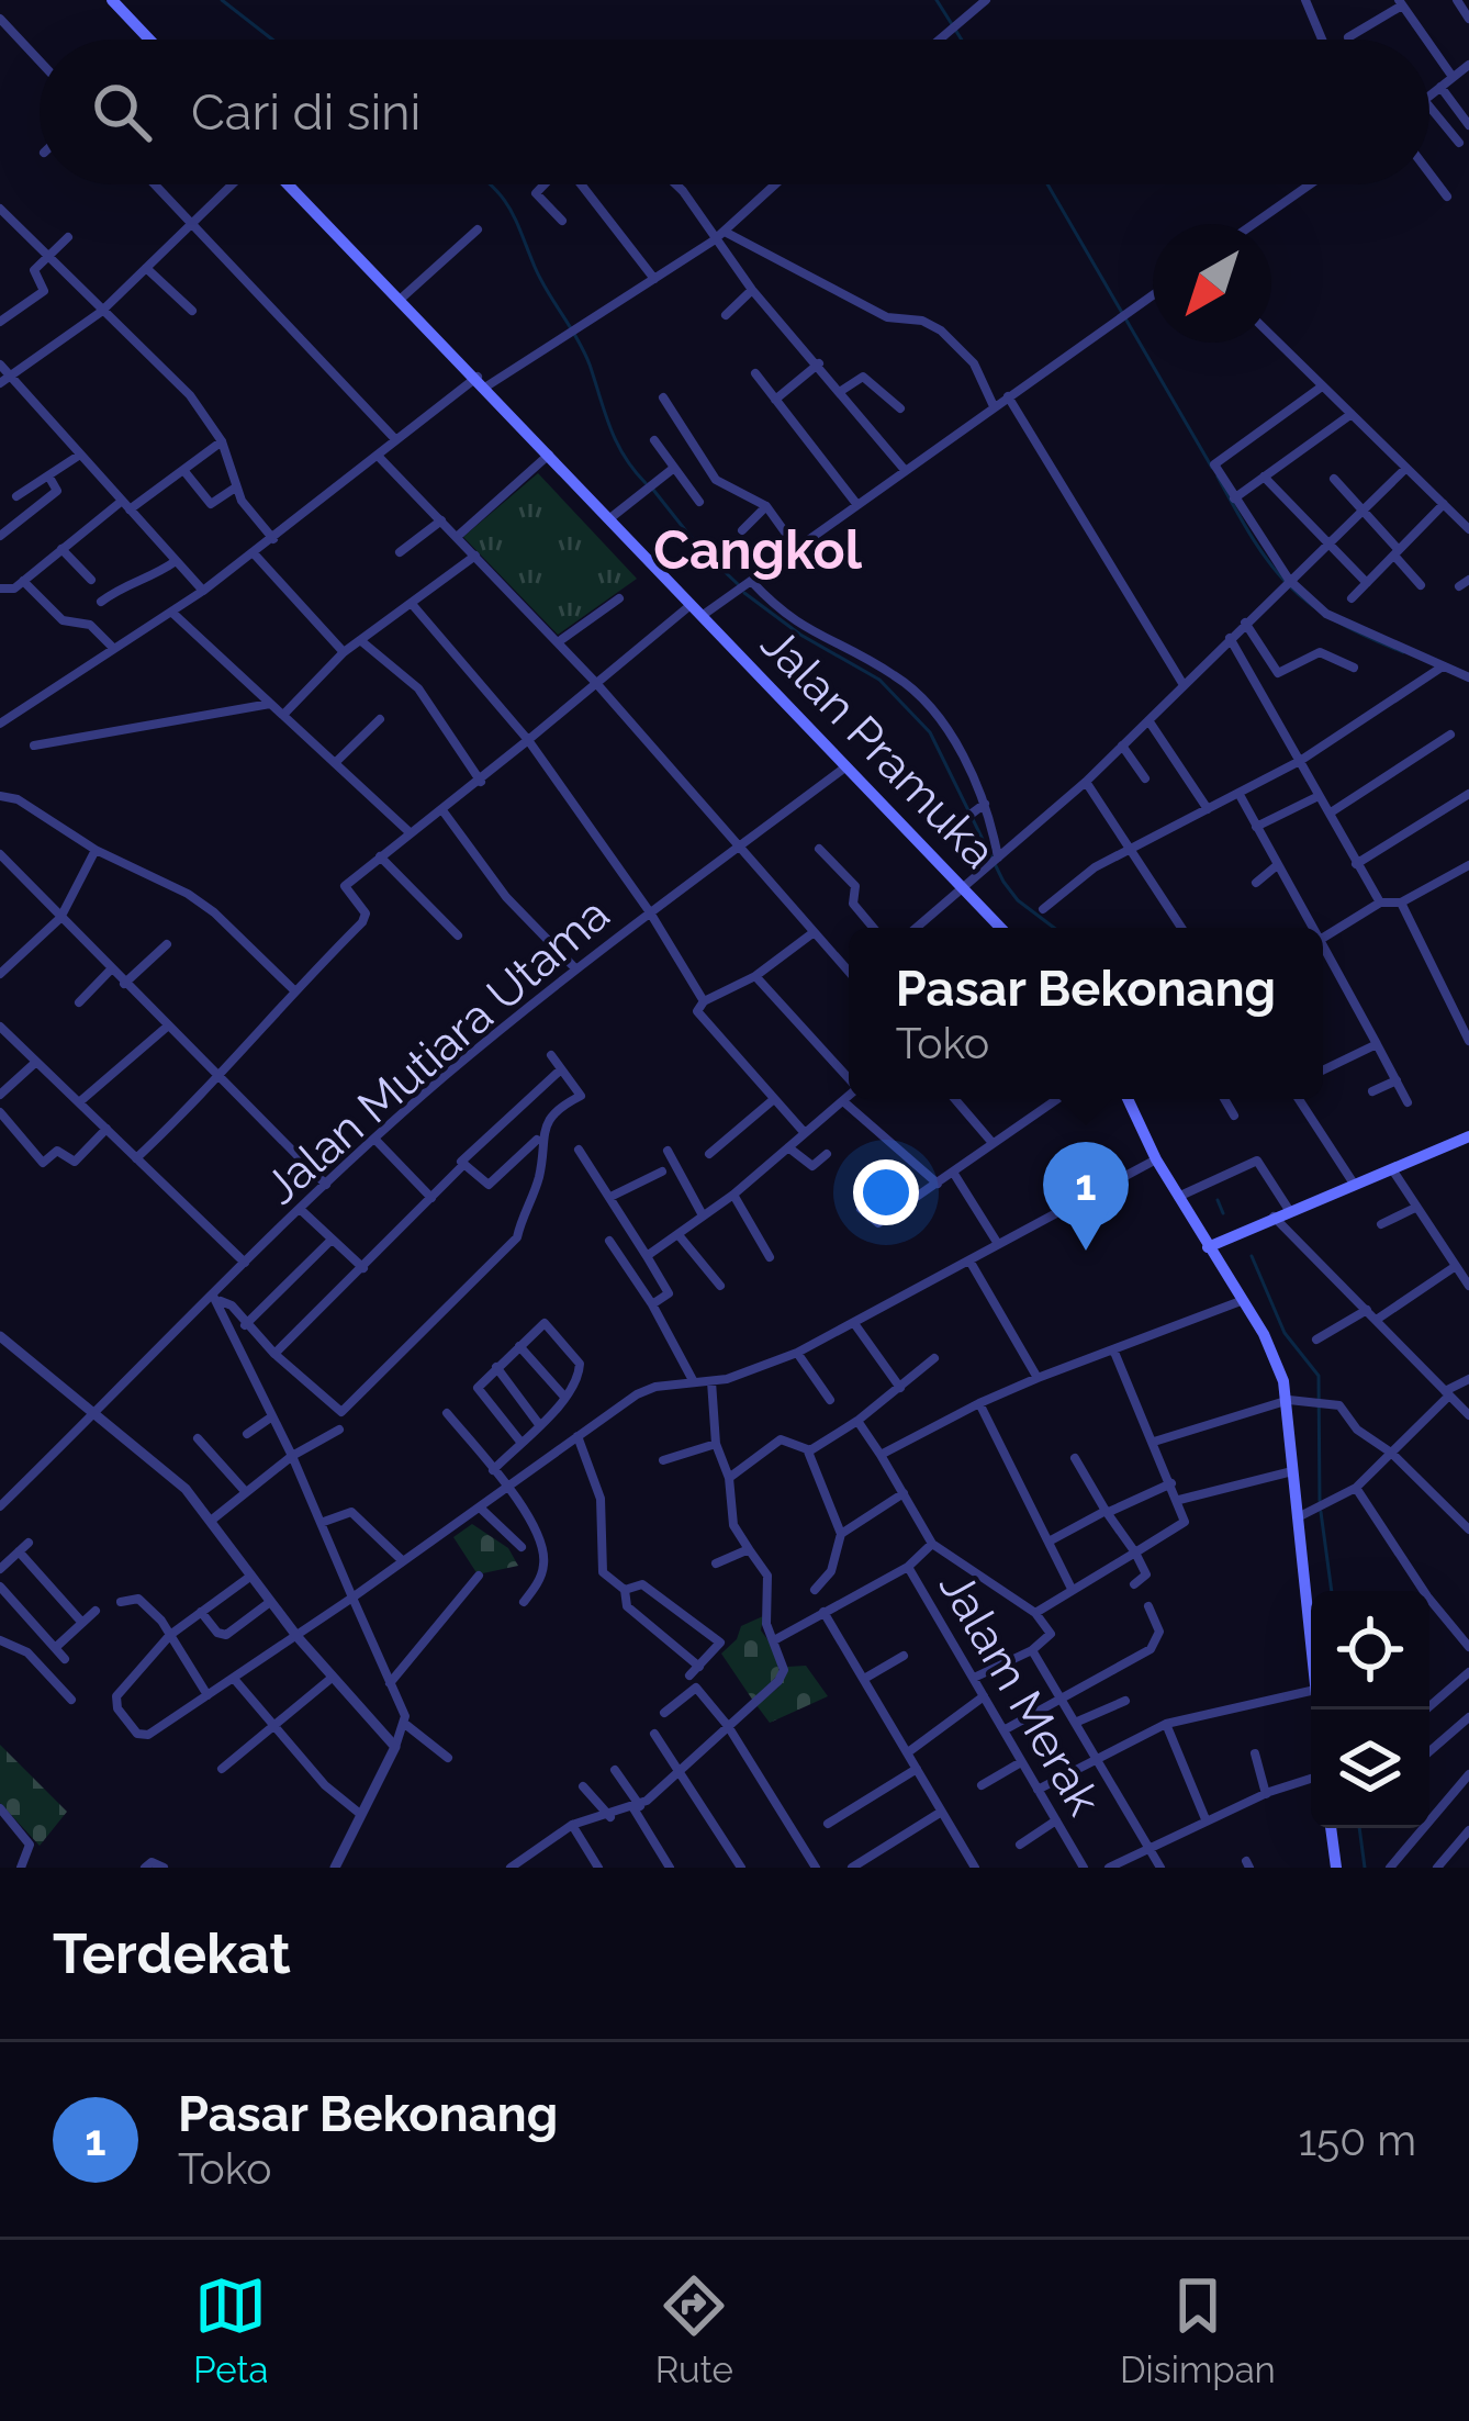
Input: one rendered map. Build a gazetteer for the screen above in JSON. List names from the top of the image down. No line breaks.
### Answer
{"streets":{"main road":["Jalan Pramuka"],"street":["Jalan Mutiara Utama","Jalam Merak"]},"crossings":[["Jalan Pramuka","Jalan Mutiara Utama"]],"districts":["Cangkol"],"north":"bottom left","page":{"search":"Cari di sini","popup":["Pasar Bekonang","Toko"],"pins":"1","heading":"Terdekat","list":[{"mark":"1","name":"Pasar Bekonang","note":"Toko","value":"150 m"}],"nav":["Peta","Rute","Disimpan"]}}
